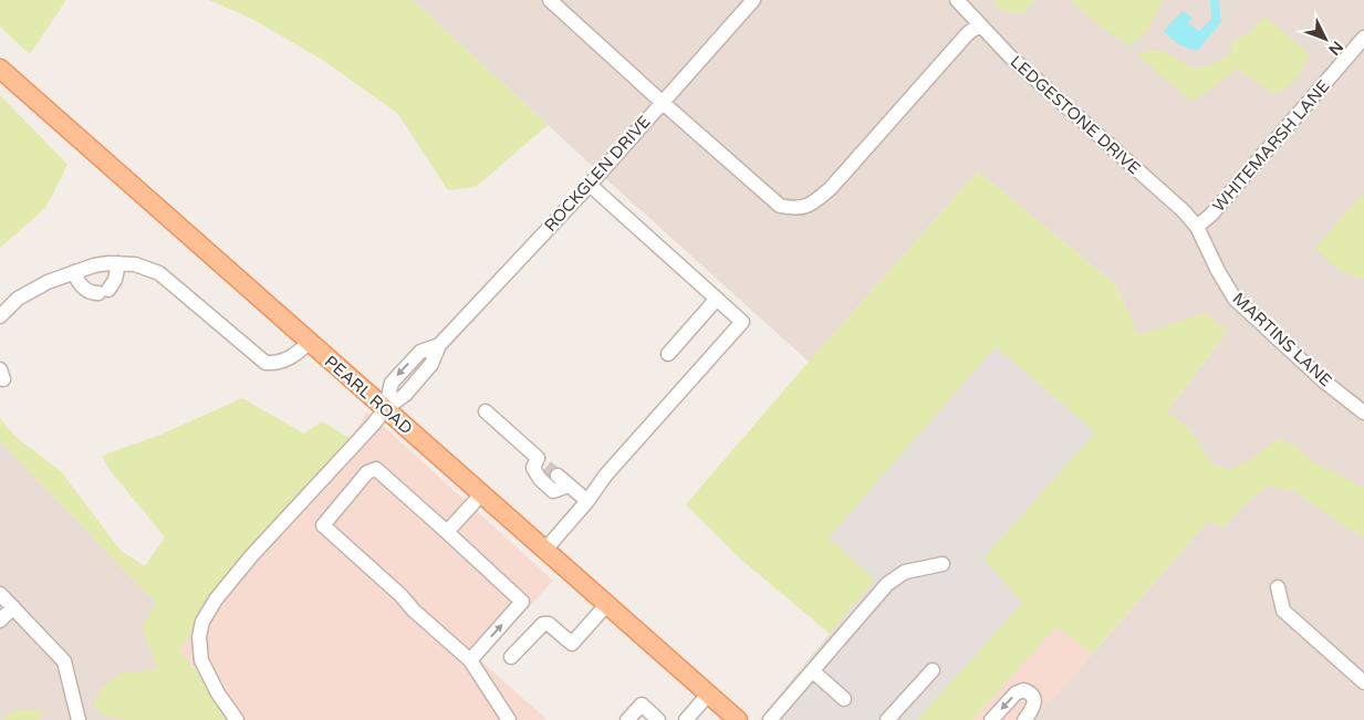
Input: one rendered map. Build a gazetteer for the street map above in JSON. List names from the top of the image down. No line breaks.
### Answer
{"streets":{"main road":["PEARL ROAD"],"street":["LEDGESTONE DRIVE","WHITEMARSH LANE","ROCKGLEN DRIVE","MARTINS LANE"]},"crossings":[["LEDGESTONE DRIVE","WHITEMARSH LANE"],["LEDGESTONE DRIVE","MARTINS LANE"],["WHITEMARSH LANE","MARTINS LANE"],["ROCKGLEN DRIVE","PEARL ROAD"]],"north":"bottom right"}
